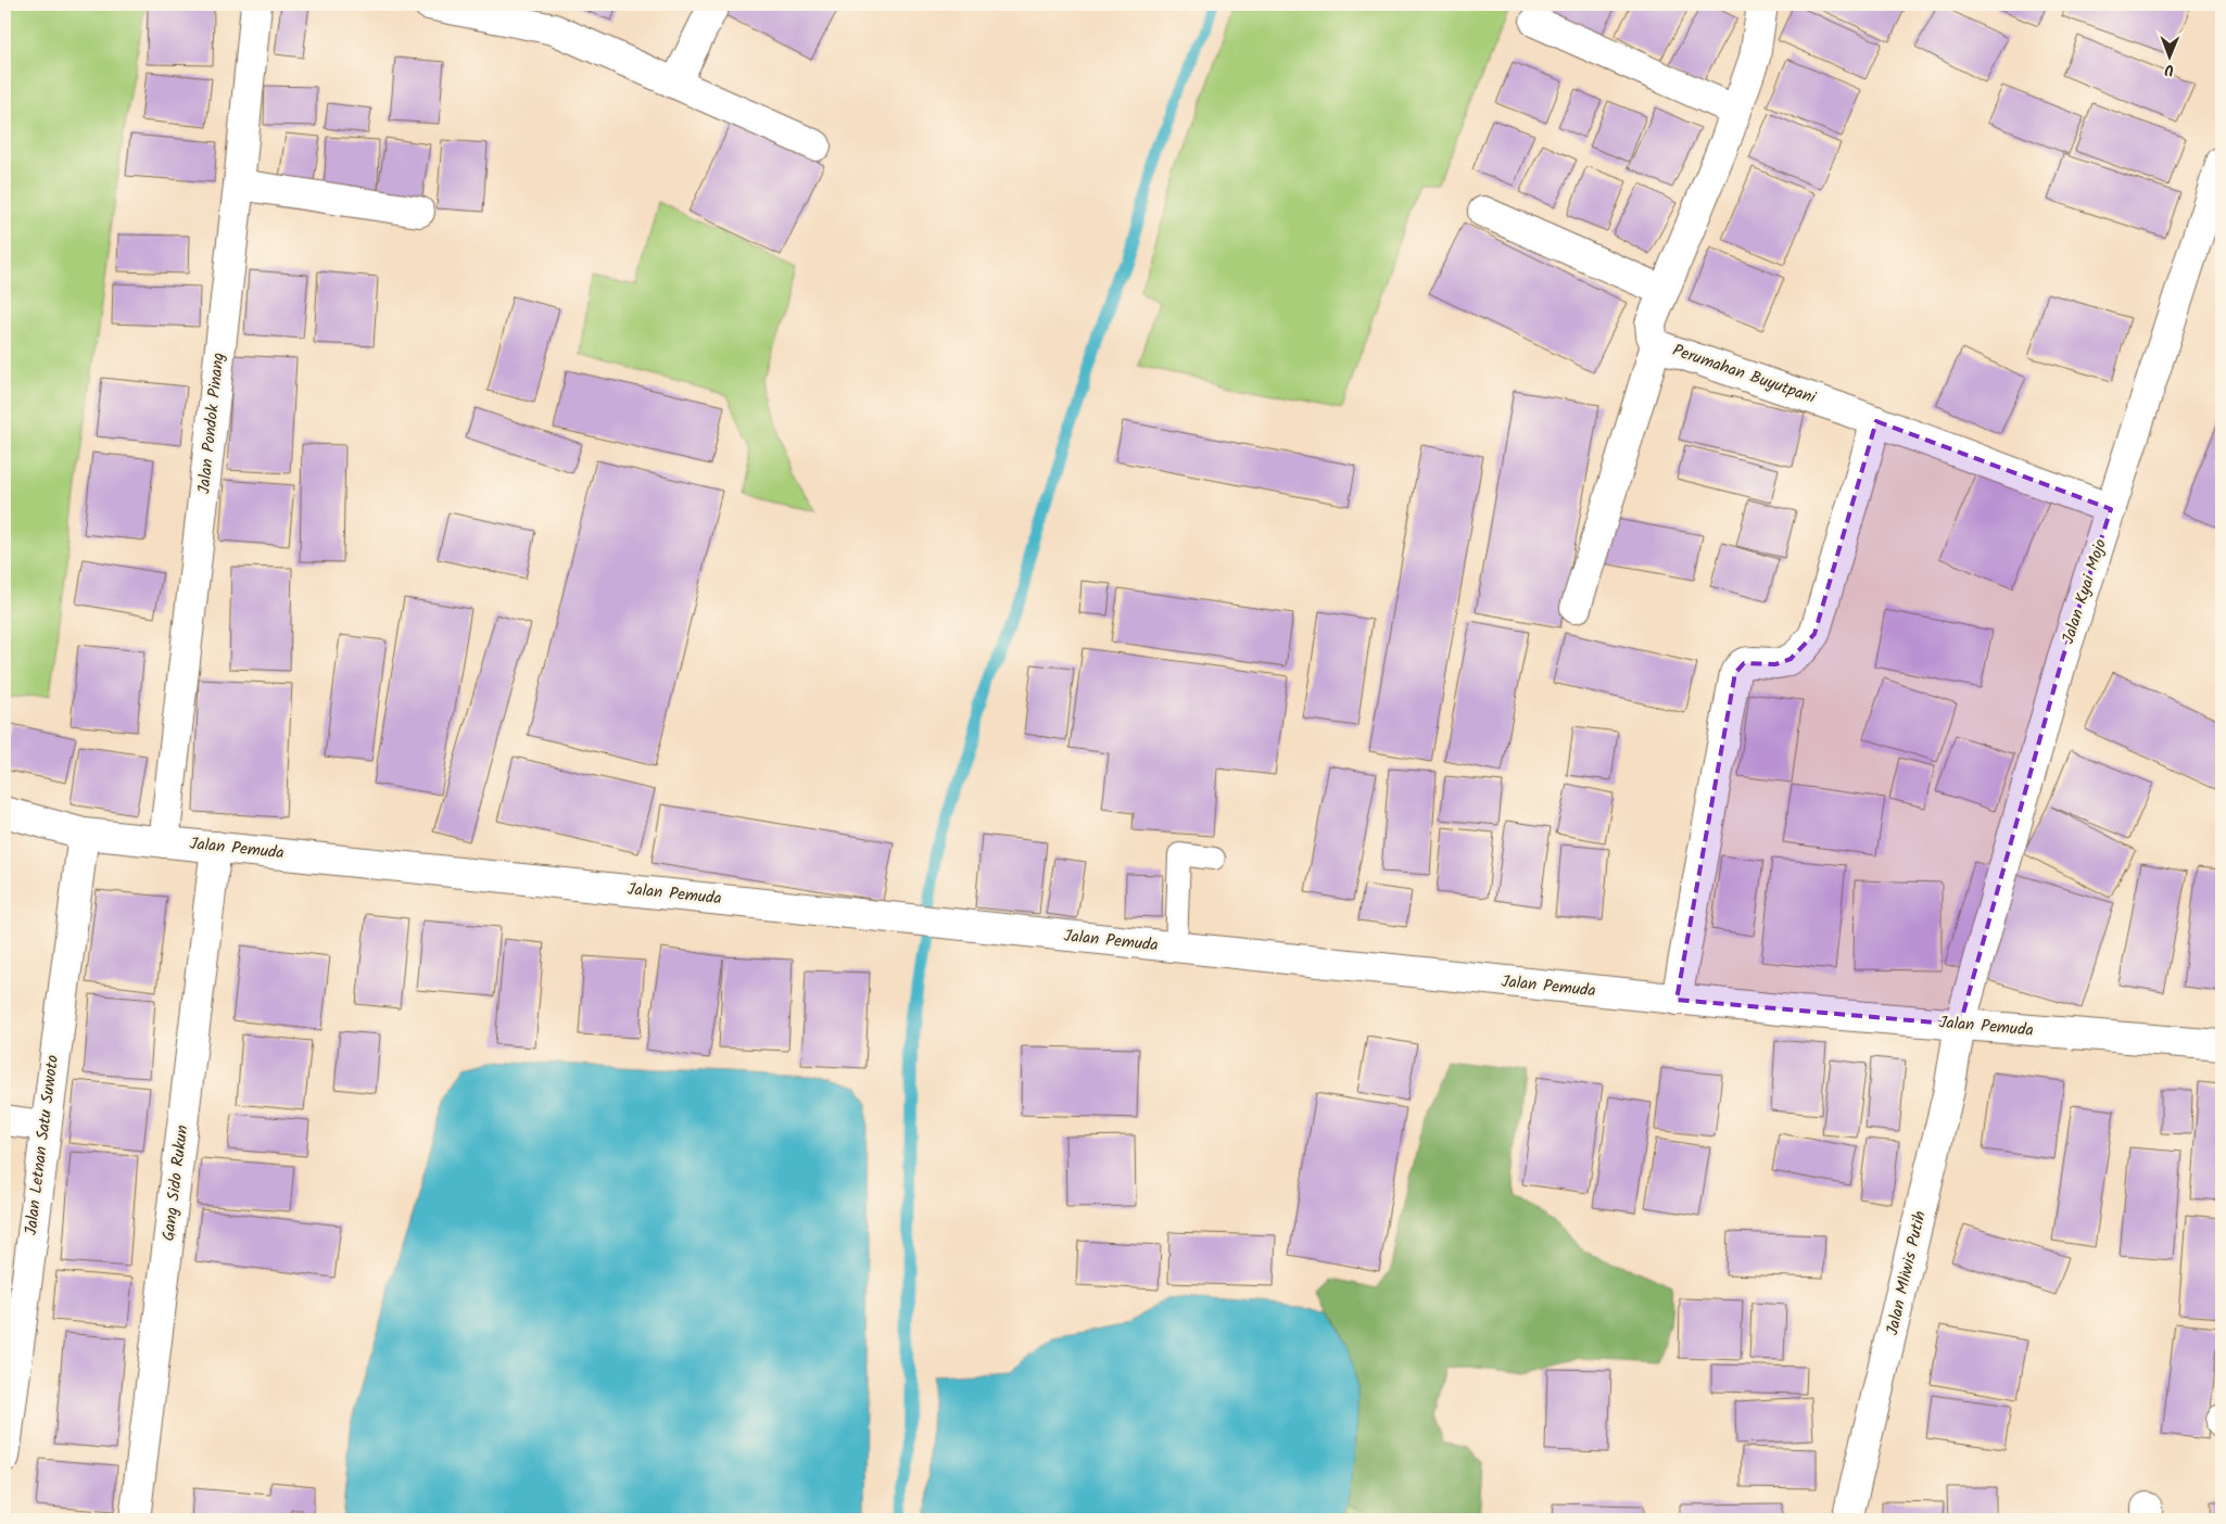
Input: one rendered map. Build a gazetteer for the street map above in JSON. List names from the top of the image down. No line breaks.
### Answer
{"streets":{"street":["Perumahan Buyutpani","Jalan Pondok Pinang","Jalan Kyai Mojo","Jalan Pemuda","Jalan Letnan Satu Suwoto","Gang Sido Rukun","Jalan Mliwis Putih"]},"crossings":[["Perumahan Buyutpani","Jalan Kyai Mojo"],["Jalan Pondok Pinang","Jalan Pemuda"],["Jalan Kyai Mojo","Jalan Pemuda"],["Jalan Kyai Mojo","Jalan Mliwis Putih"],["Jalan Pemuda","Jalan Letnan Satu Suwoto"],["Jalan Pemuda","Gang Sido Rukun"],["Jalan Pemuda","Jalan Mliwis Putih"]],"north":"bottom"}
